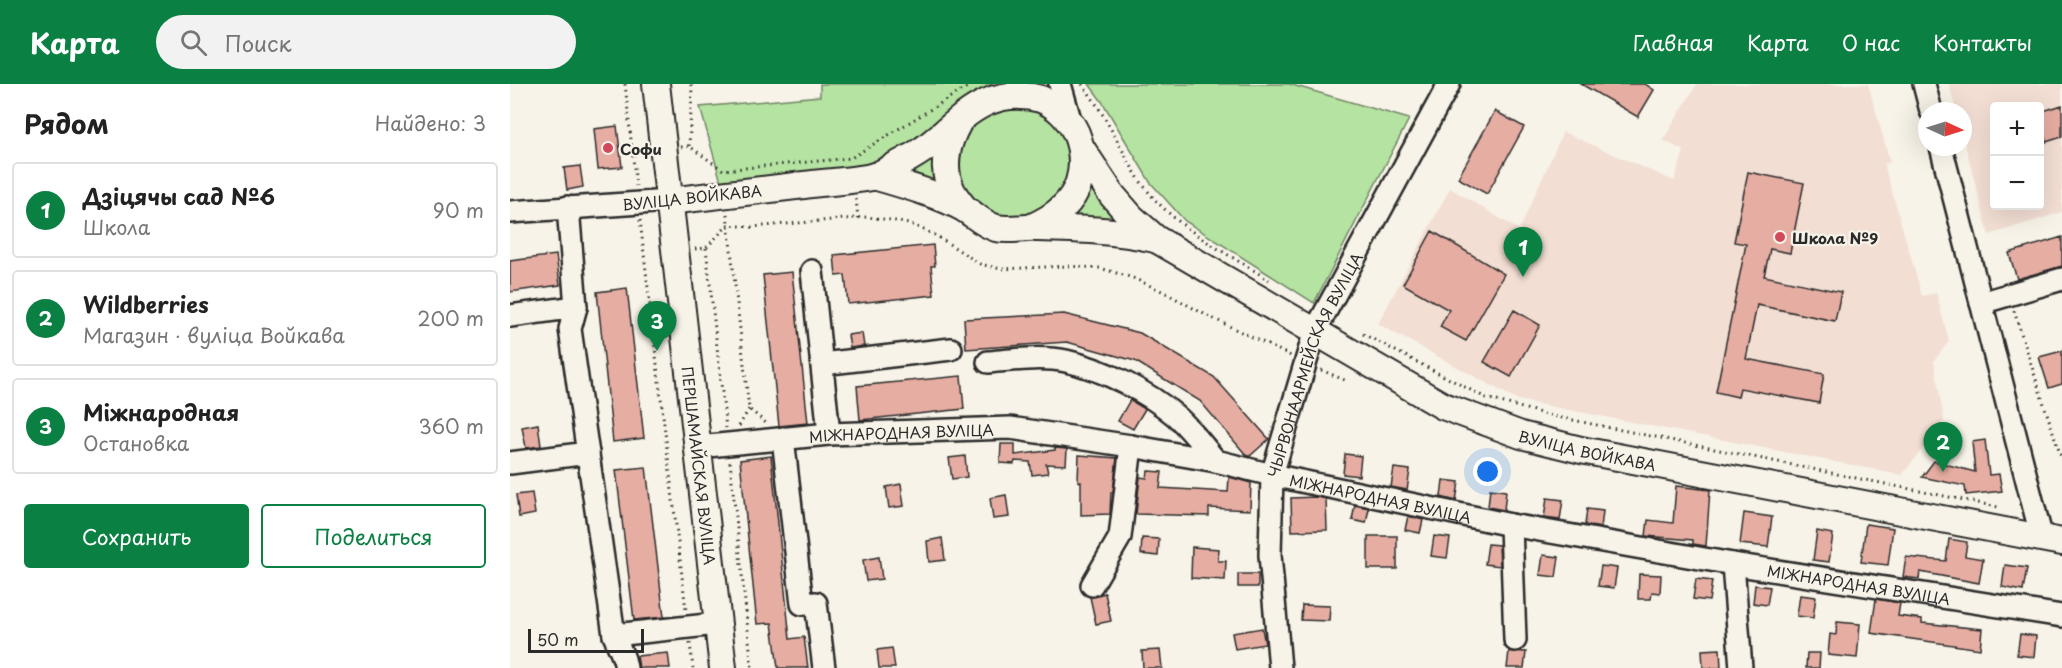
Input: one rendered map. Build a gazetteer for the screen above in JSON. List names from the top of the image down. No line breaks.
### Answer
{"streets":{"main road":["ВУЛІЦА ВОЙКАВА","ПЕРШАМАЙСКАЯ ВУЛІЦА"],"street":["ЧЫРВОНААРМЕЙСКАЯ ВУЛІЦА","МІЖНАРОДНАЯ ВУЛІЦА"]},"crossings":[["ВУЛІЦА ВОЙКАВА","ЧЫРВОНААРМЕЙСКАЯ ВУЛІЦА"],["ВУЛІЦА ВОЙКАВА","ПЕРШАМАЙСКАЯ ВУЛІЦА"],["ЧЫРВОНААРМЕЙСКАЯ ВУЛІЦА","МІЖНАРОДНАЯ ВУЛІЦА"],["МІЖНАРОДНАЯ ВУЛІЦА","ПЕРШАМАЙСКАЯ ВУЛІЦА"]],"places":["Софи","Школа №9"],"scale_bar":"50 m","north":"right","page":{"header":"Карта","search":"Поиск","nav":["Главная","Карта","О нас","Контакты"],"heading":["Рядом","Найдено: 3"],"map_buttons":["+","−"],"list":[{"mark":"1","name":"Дзіцячы сад №6","note":"Школа","value":"90 m"},{"mark":"2","name":"Wildberries","note":"Магазин · вуліца Войкава","value":"200 m"},{"mark":"3","name":"Міжнародная","note":"Остановка","value":"360 m"}],"pins":["1","3","2"],"buttons":["Сохранить","Поделиться"],"scale":"50 m"}}
